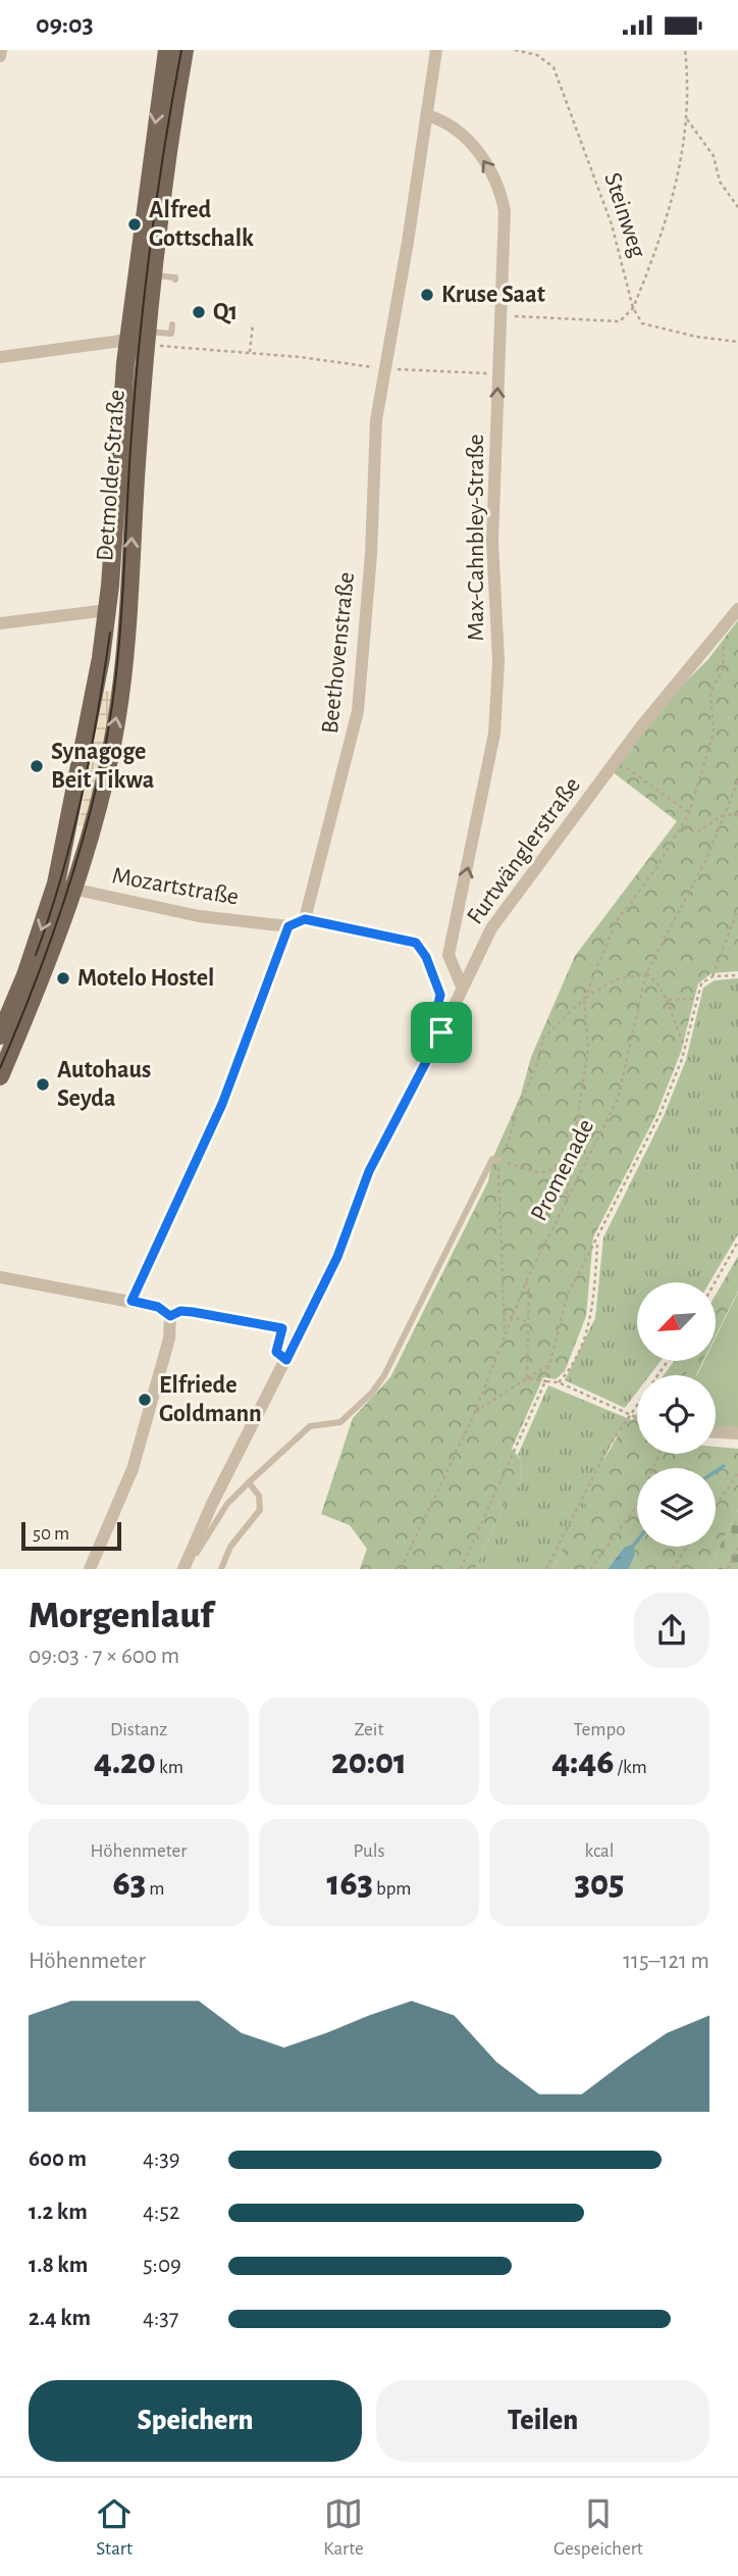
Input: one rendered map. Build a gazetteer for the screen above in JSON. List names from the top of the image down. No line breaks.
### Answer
{"streets":{"main road":["Detmolder Straße"],"street":["Max-Cahnbley-Straße","Beethovenstraße","Furtwänglerstraße","Mozartstraße"],"path":["Steinweg","Promenade"]},"crossings":[["Detmolder Straße","Mozartstraße"],["Max-Cahnbley-Straße","Beethovenstraße"],["Max-Cahnbley-Straße","Furtwänglerstraße"]],"one_way":["Max-Cahnbley-Straße"],"places":["Alfred Gottschalk","Kruse Saat","Q1","Synagoge Beit Tikwa","Motelo Hostel","Autohaus Seyda","Elfriede Goldmann"],"scale_bar":"50 m","north":"bottom left","page":{"status":"09:03","scale":"50 m","heading":["Morgenlauf","09:03 · 7 × 600 m"],"stats":[["Distanz","4.20 km"],["Zeit","20:01"],["Tempo","4:46 /km"],["Höhenmeter","63 m"],["Puls","163 bpm"],["kcal","305"]],"chart":["Höhenmeter","115–121 m"],"list":[{"name":"600 m","note":"4:39"},{"name":"1.2 km","note":"4:52"},{"name":"1.8 km","note":"5:09"},{"name":"2.4 km","note":"4:37"}],"buttons":["Speichern","Teilen"],"tabs":["Start","Karte","Gespeichert"]}}
